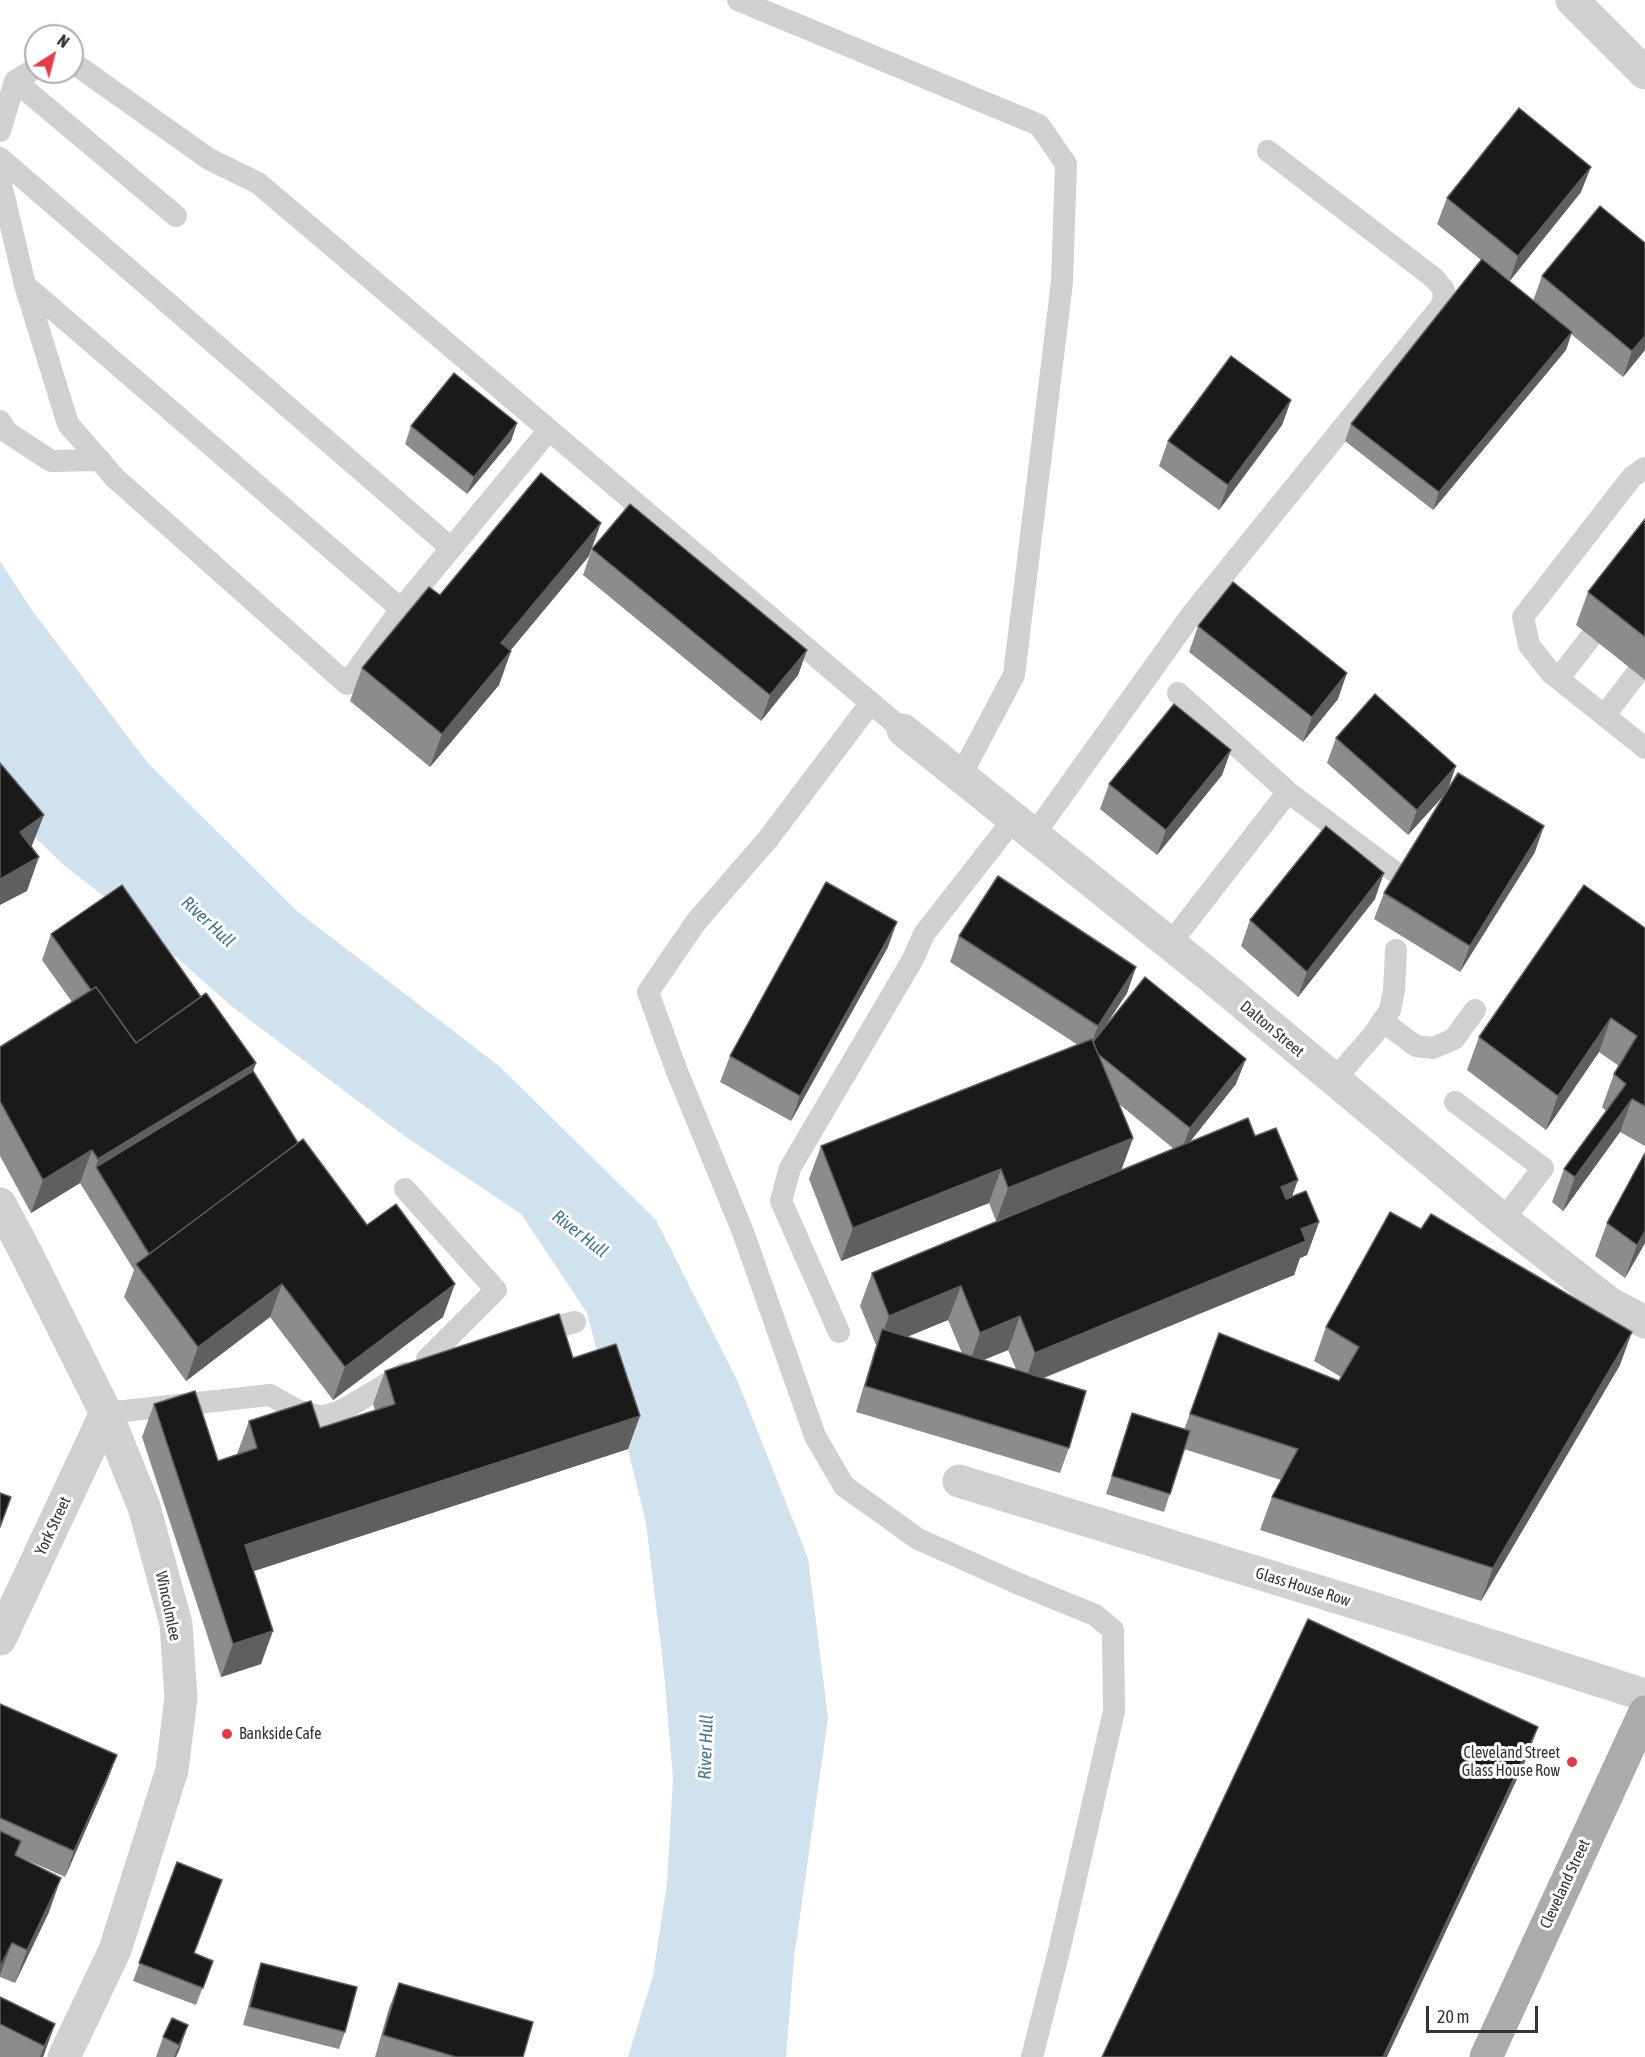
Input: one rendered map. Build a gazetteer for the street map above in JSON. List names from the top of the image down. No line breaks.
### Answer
{"streets":{"main road":["Cleveland Street"],"street":["Dalton Street","York Street","Glass House Row","Wincolmlee"]},"crossings":[["York Street","Wincolmlee"]],"water":["River Hull"],"places":["Bankside Cafe","Cleveland Street Glass House Row"],"scale_bar":"20 m","north":"top right"}
